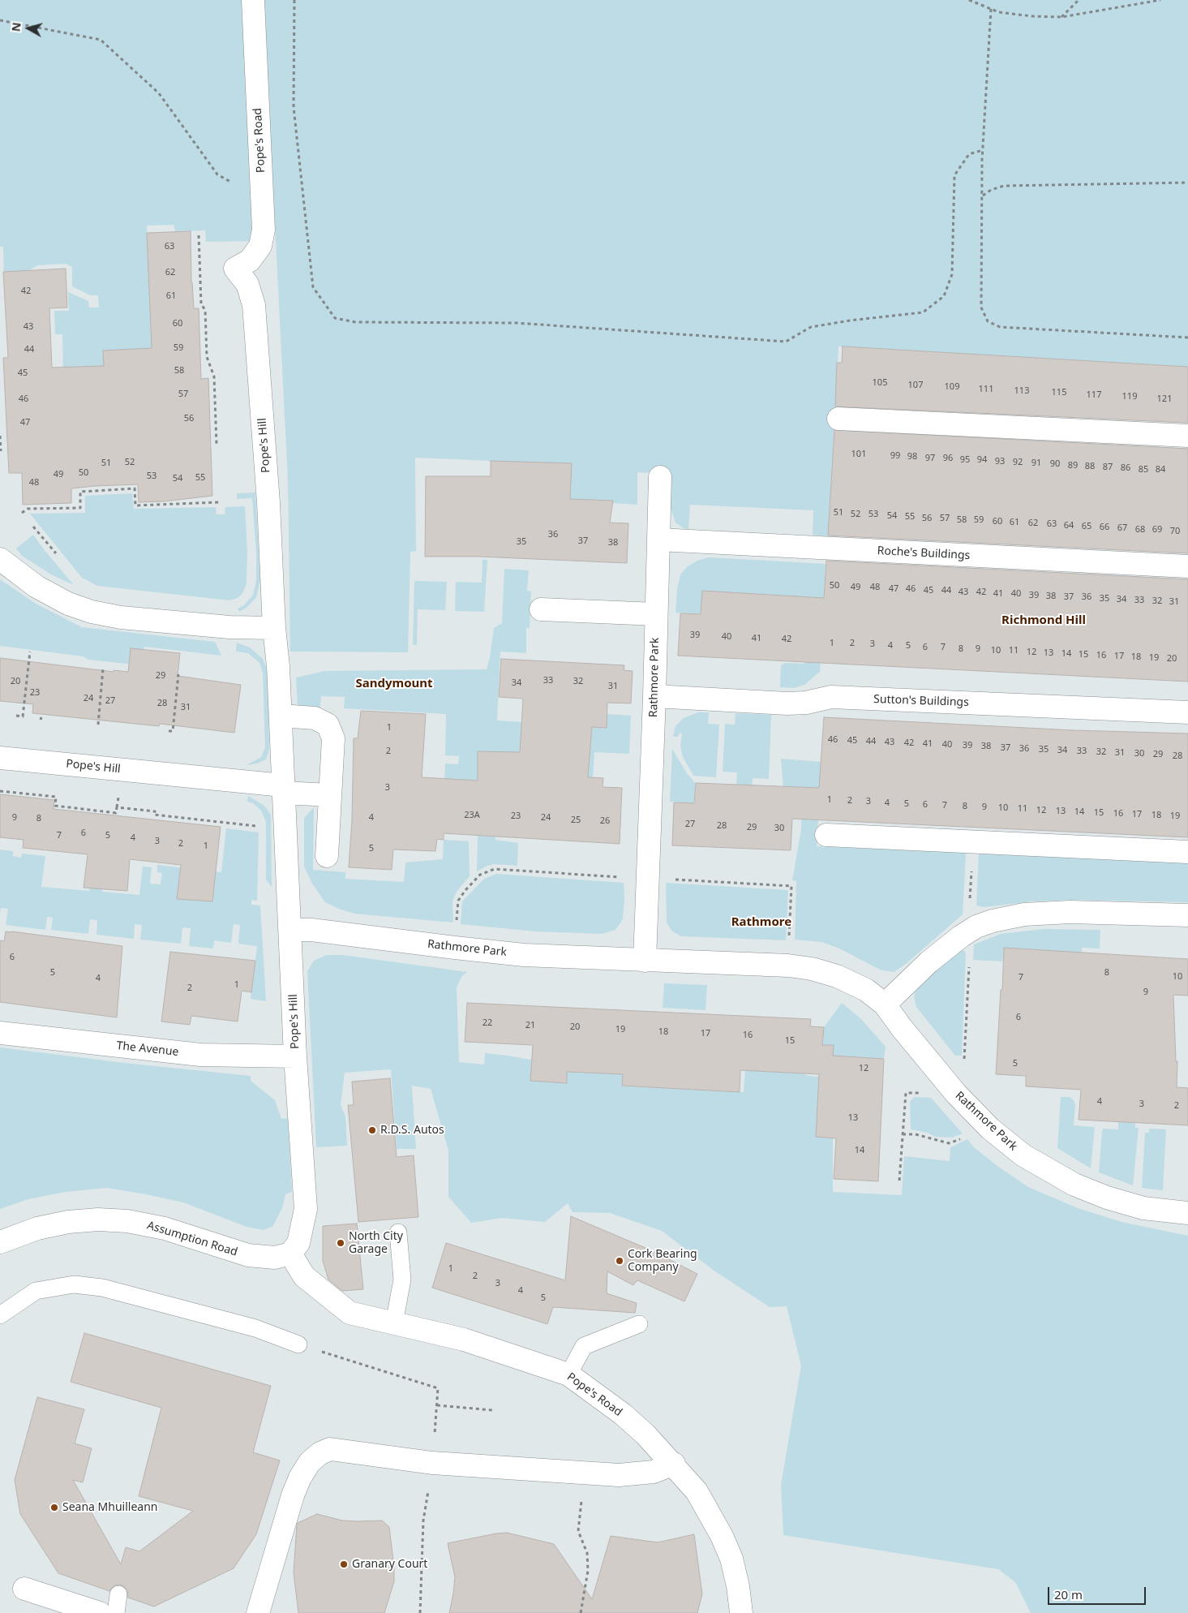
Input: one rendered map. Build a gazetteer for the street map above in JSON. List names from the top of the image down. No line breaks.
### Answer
{"streets":{"street":["Pope's Road","Pope's Hill","Roche's Buildings","Rathmore Park","Sutton's Buildings","The Avenue","Assumption Road"]},"crossings":[["Pope's Road","Pope's Hill"],["Pope's Road","Assumption Road"],["Pope's Hill","Rathmore Park"],["Pope's Hill","The Avenue"],["Pope's Hill","Assumption Road"],["Roche's Buildings","Rathmore Park"],["Rathmore Park","Sutton's Buildings"]],"districts":["Richmond Hill","Sandymount","Rathmore"],"places":["R.D.S. Autos","North City Garage","Cork Bearing Company","Seana Mhuilleann","Granary Court"],"house_numbers":["63","62","42","61","60","43","59","44","58","45","105","107","109","111","113","115","57","117","119","46","121","56","47","101","99","98","97","96","95","94","93","52","92","51","91","90","89","88","87","86","85","84","50","49","53","55","54","48","51","52","53","54","55","56","57","58","59","60","61","62","63","64","65","66","67","68","69","70","36","37","35","38","50","49","48","47","46","45","44","43","42","41","40","39","38","37","36","35","34","33","32","31","39","40","41","42","1","2","3","4","5","6","7","8","9","10","11","12","13","14","15","16","17","18","19","20","29","33","20","32","34","31","23","24","27","28","31","1","46","45","44","43","42","41","40","39","38","37","36","35","34","2","33","32","31","30","29","28","3","1","2","3","4","5","6","7","8","9","10","11","12","13","14","15","16","17","23A","18","23","19","9","4","24","8","25","26","27","28","29","30","6","7","5","4","3","2","1","5","6","5","8","10","7","4","1","2","9","6","22","21","20","19","18","17","16","15","5","12","4","3","2","13","14","1","2","3","4","5"],"scale_bar":"20 m","north":"left"}
